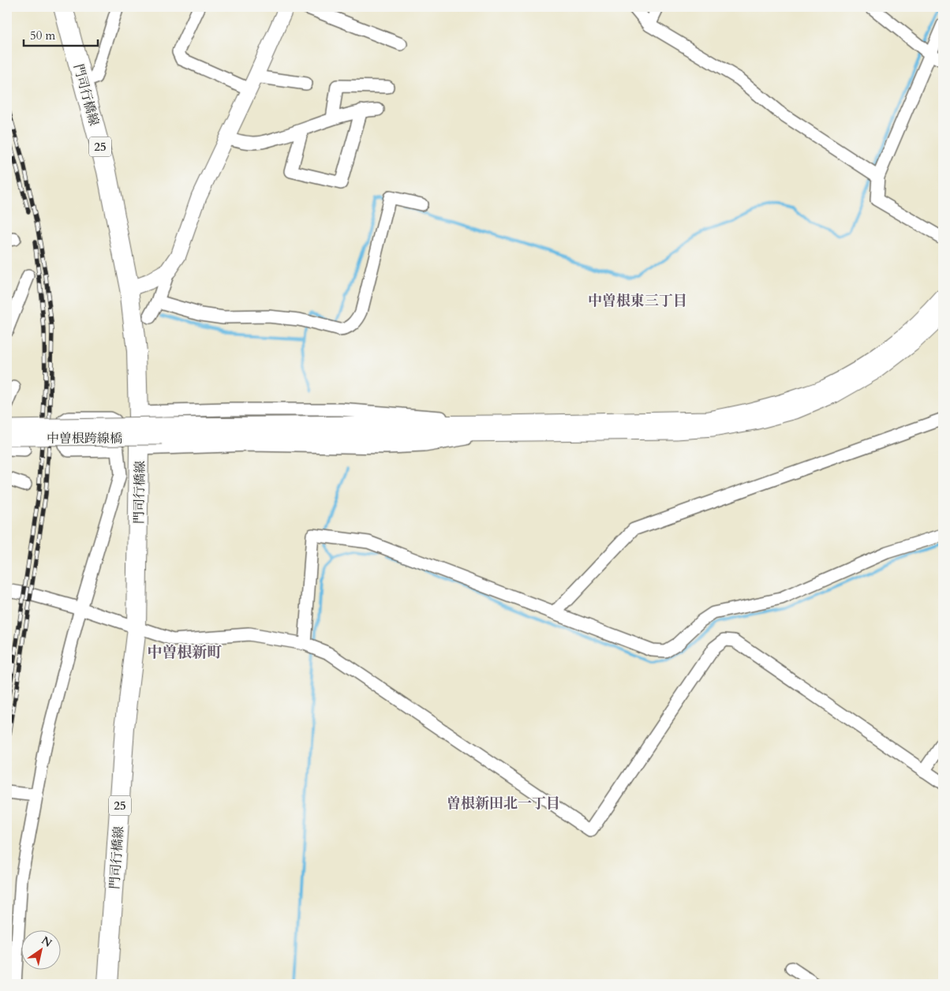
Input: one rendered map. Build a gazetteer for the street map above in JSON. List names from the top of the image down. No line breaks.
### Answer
{"streets":{"main road":["門司行橋線","25"],"street":["中曽根跨線橋"]},"districts":["中曽根東三丁目","中曽根新町","曽根新田北一丁目"],"scale_bar":"50 m","north":"top right"}
